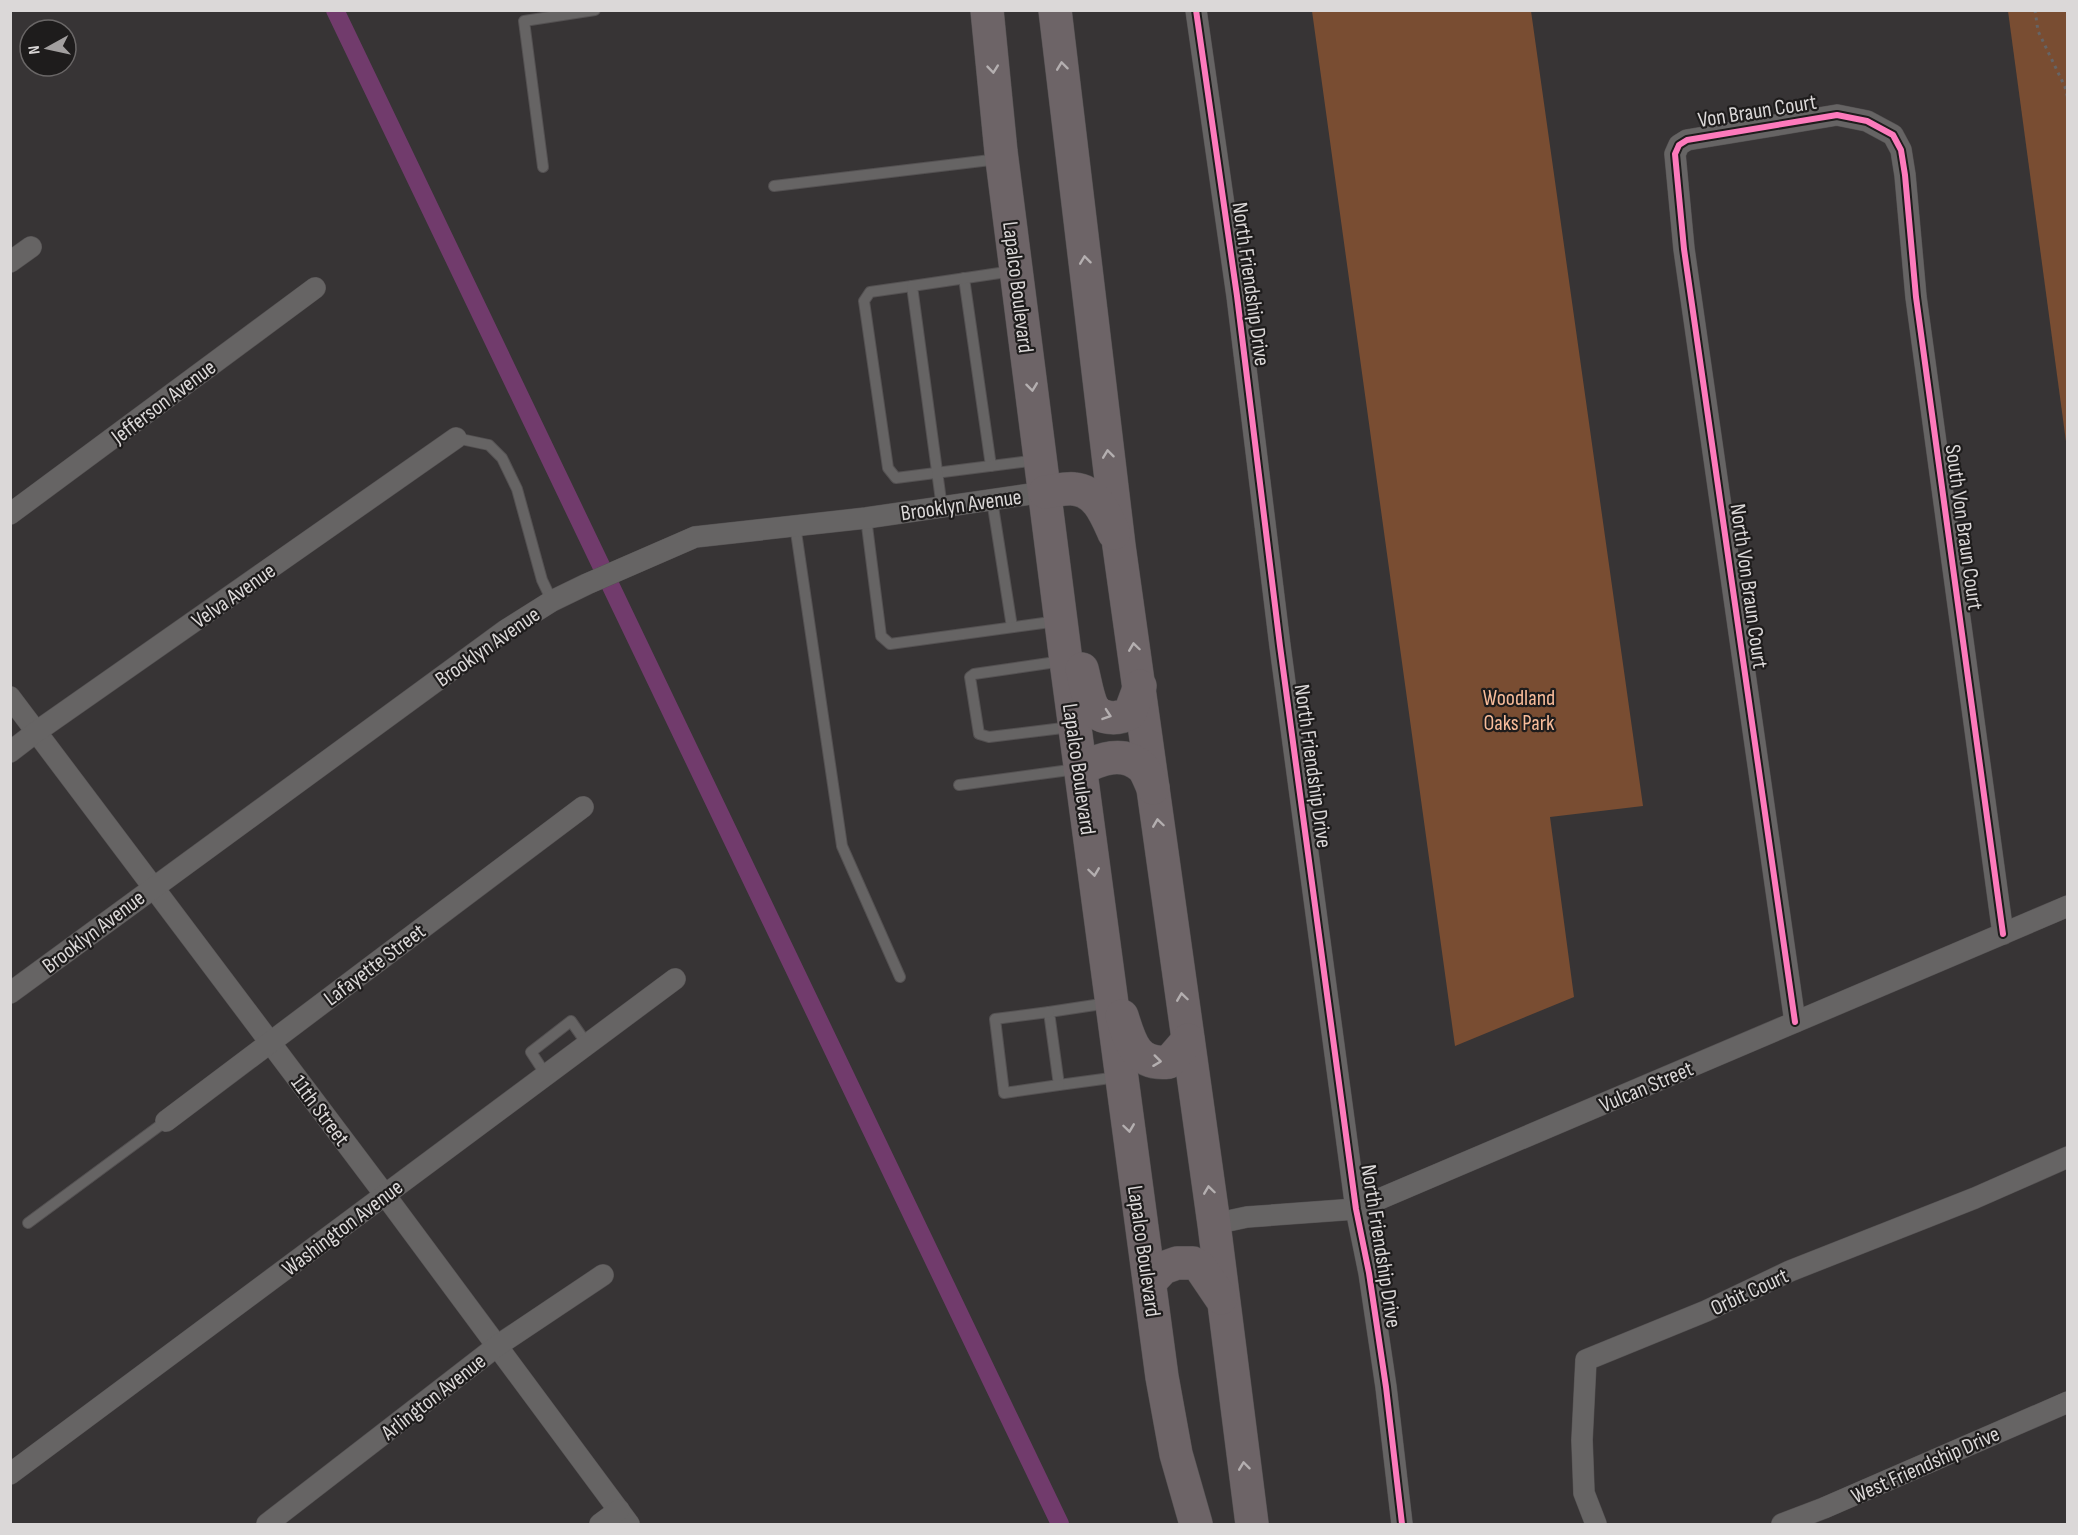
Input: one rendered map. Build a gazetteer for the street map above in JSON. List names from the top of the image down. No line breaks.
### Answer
{"streets":{"main road":["Lapalco Boulevard"],"street":["Von Braun Court","North Friendship Drive","Jefferson Avenue","Brooklyn Avenue","South Von Braun Court","North Von Braun Court","Velva Avenue","Lafayette Street","Vulcan Street","11th Street","Washington Avenue","Orbit Court","Arlington Avenue","West Friendship Drive"]},"crossings":[["Von Braun Court","South Von Braun Court"],["Von Braun Court","North Von Braun Court"],["North Friendship Drive","Vulcan Street"],["Lapalco Boulevard","Brooklyn Avenue"],["Brooklyn Avenue","11th Street"],["South Von Braun Court","Vulcan Street"],["North Von Braun Court","Vulcan Street"],["Velva Avenue","11th Street"],["Lafayette Street","11th Street"],["11th Street","Washington Avenue"],["11th Street","Arlington Avenue"]],"parks":["Woodland Oaks Park"],"north":"left"}
